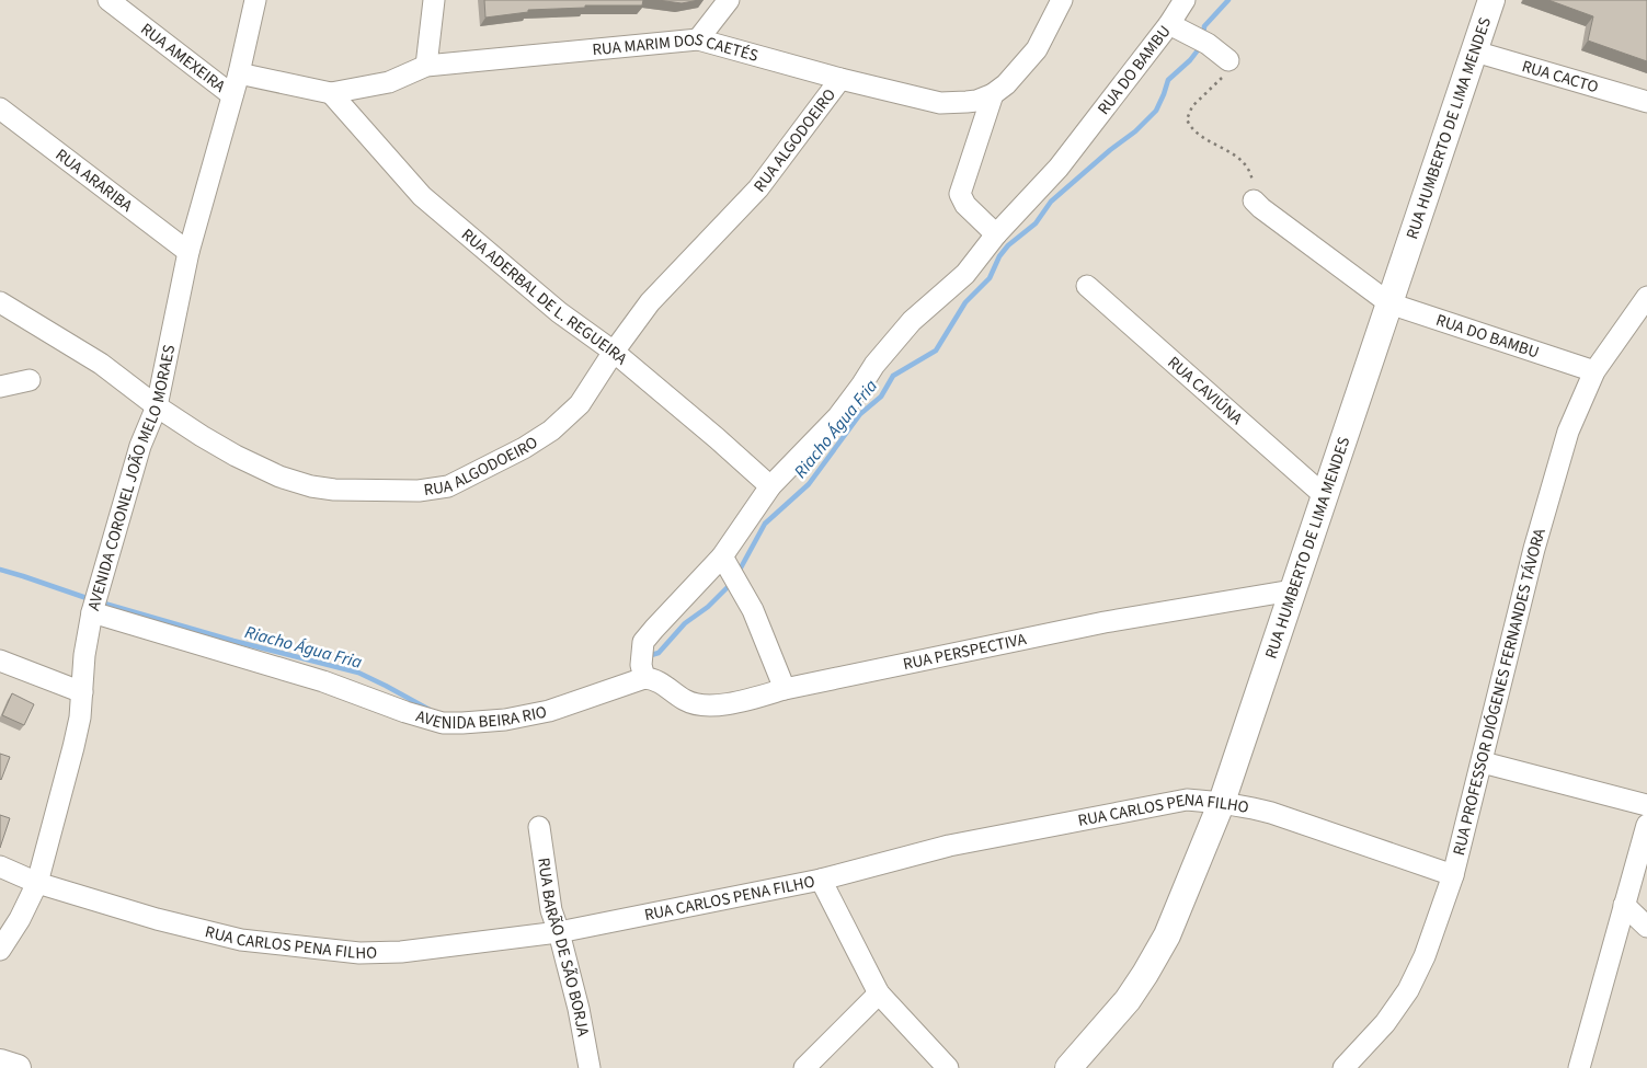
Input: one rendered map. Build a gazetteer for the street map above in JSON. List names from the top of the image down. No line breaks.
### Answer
{"streets":{"street":["RUA MARIM DOS CAETÉS","RUA AMEXEIRA","RUA DO BAMBU","RUA CACTO","RUA HUMBERTO DE LIMA MENDES","RUA ALGODOEIRO","RUA ARARIBA","RUA ADERBAL DE L. REGUEIRA","RUA CAVIÚNA","AVENIDA CORONEL JOÃO MELO MORAES","RUA PERSPECTIVA","RUA PROFESSOR DIÓGENES FERNANDES TÁVORA","AVENIDA BEIRA RIO","RUA CARLOS PENA FILHO","RUA BARÃO DE SÃO BORJA"]},"crossings":[["RUA MARIM DOS CAETÉS","RUA ALGODOEIRO"],["RUA MARIM DOS CAETÉS","RUA ADERBAL DE L. REGUEIRA"],["RUA MARIM DOS CAETÉS","AVENIDA CORONEL JOÃO MELO MORAES"],["RUA AMEXEIRA","AVENIDA CORONEL JOÃO MELO MORAES"],["RUA DO BAMBU","RUA HUMBERTO DE LIMA MENDES"],["RUA DO BAMBU","RUA ADERBAL DE L. REGUEIRA"],["RUA DO BAMBU","RUA PROFESSOR DIÓGENES FERNANDES TÁVORA"],["RUA CACTO","RUA HUMBERTO DE LIMA MENDES"],["RUA HUMBERTO DE LIMA MENDES","RUA CAVIÚNA"],["RUA HUMBERTO DE LIMA MENDES","RUA PERSPECTIVA"],["RUA HUMBERTO DE LIMA MENDES","RUA CARLOS PENA FILHO"],["RUA ALGODOEIRO","RUA ADERBAL DE L. REGUEIRA"],["RUA ALGODOEIRO","AVENIDA CORONEL JOÃO MELO MORAES"],["RUA ARARIBA","AVENIDA CORONEL JOÃO MELO MORAES"],["AVENIDA CORONEL JOÃO MELO MORAES","AVENIDA BEIRA RIO"],["AVENIDA CORONEL JOÃO MELO MORAES","RUA CARLOS PENA FILHO"],["RUA PERSPECTIVA","AVENIDA BEIRA RIO"],["RUA PROFESSOR DIÓGENES FERNANDES TÁVORA","RUA CARLOS PENA FILHO"],["RUA CARLOS PENA FILHO","RUA BARÃO DE SÃO BORJA"]],"water":["Riacho Água Fria"]}
